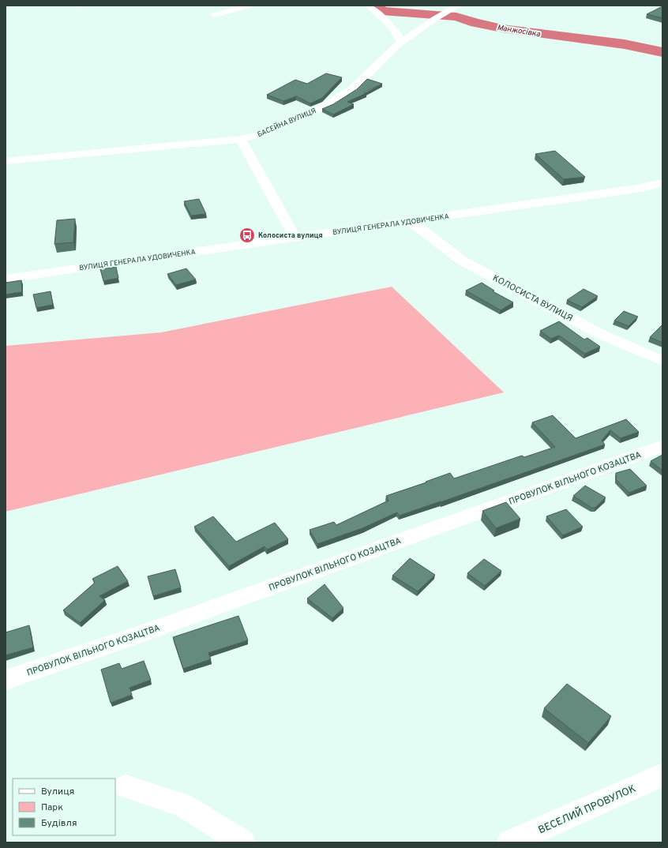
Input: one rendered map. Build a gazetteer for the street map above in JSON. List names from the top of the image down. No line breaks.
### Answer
{"streets":{"street":["БАСЕЙНА ВУЛИЦЯ","ВУЛИЦЯ ГЕНЕРАЛА УДОВИЧЕНКА","КОЛОСИСТА ВУЛИЦЯ","ПРОВУЛОК ВІЛЬНОГО КОЗАЦТВА","ВЕСЕЛИЙ ПРОВУЛОК"]},"crossings":[["ВУЛИЦЯ ГЕНЕРАЛА УДОВИЧЕНКА","КОЛОСИСТА ВУЛИЦЯ"]],"water":["Манжосівка"],"places":{"bus stop":["Колосиста вулиця"]},"legend":["Вулиця","Парк","Будівля"]}
